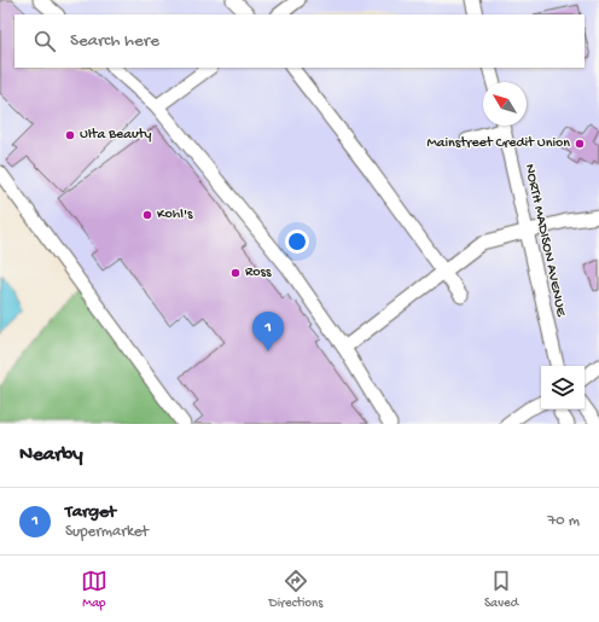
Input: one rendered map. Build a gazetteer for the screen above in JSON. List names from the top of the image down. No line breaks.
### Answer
{"streets":{"street":["NORTH MADISON AVENUE"]},"places":["Ulta Beauty","Mainstreet Credit Union","Kohl's","Ross"],"north":"top left","page":{"search":"Search here","pins":"1","heading":"Nearby","list":[{"mark":"1","name":"Target","note":"Supermarket","value":"70 m"}],"nav":["Map","Directions","Saved"]}}
